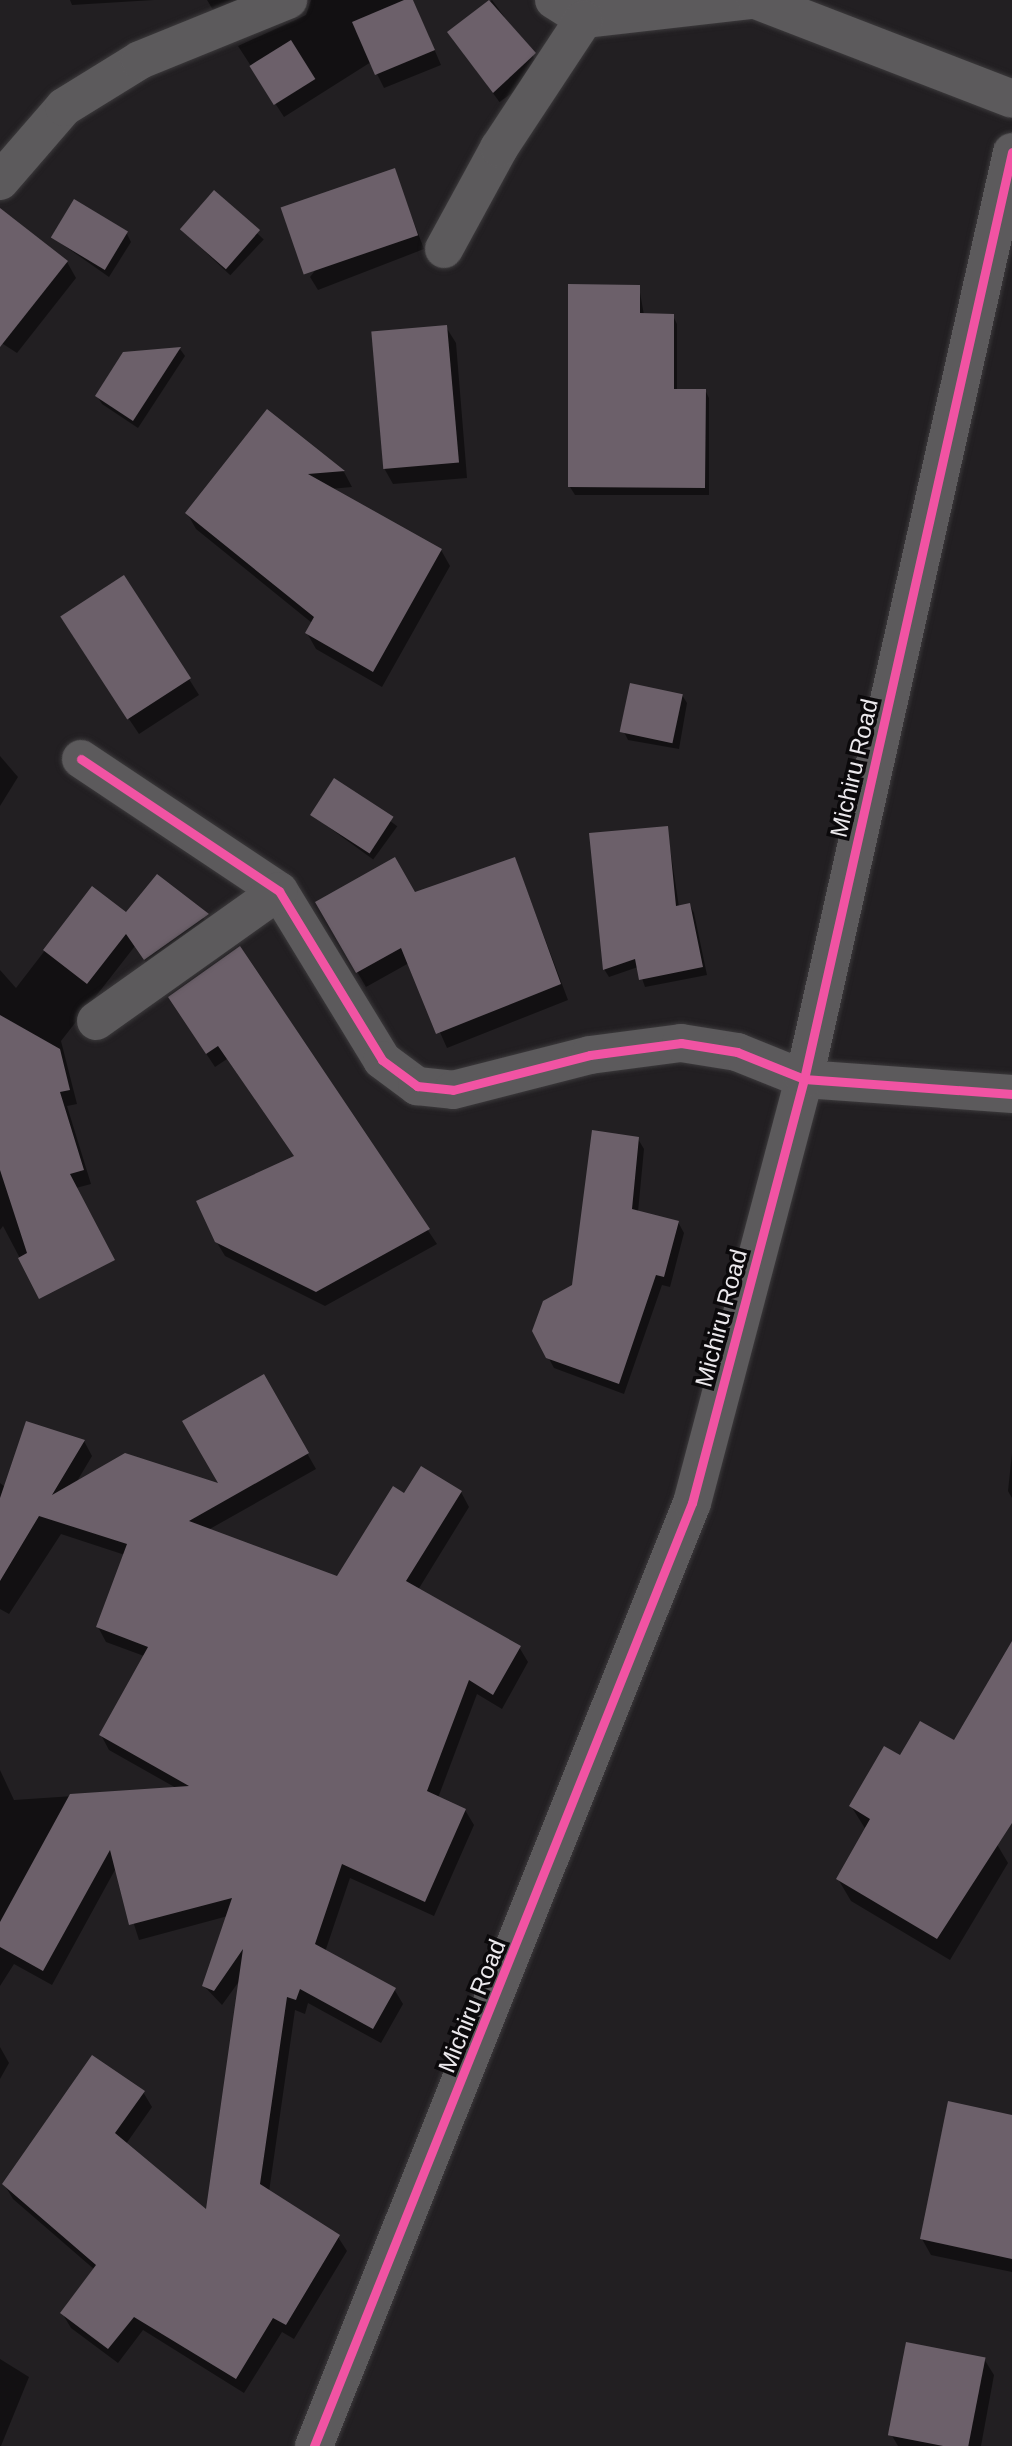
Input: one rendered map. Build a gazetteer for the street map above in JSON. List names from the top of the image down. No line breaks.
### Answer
{"streets":{"street":["Michiru Road"]}}
